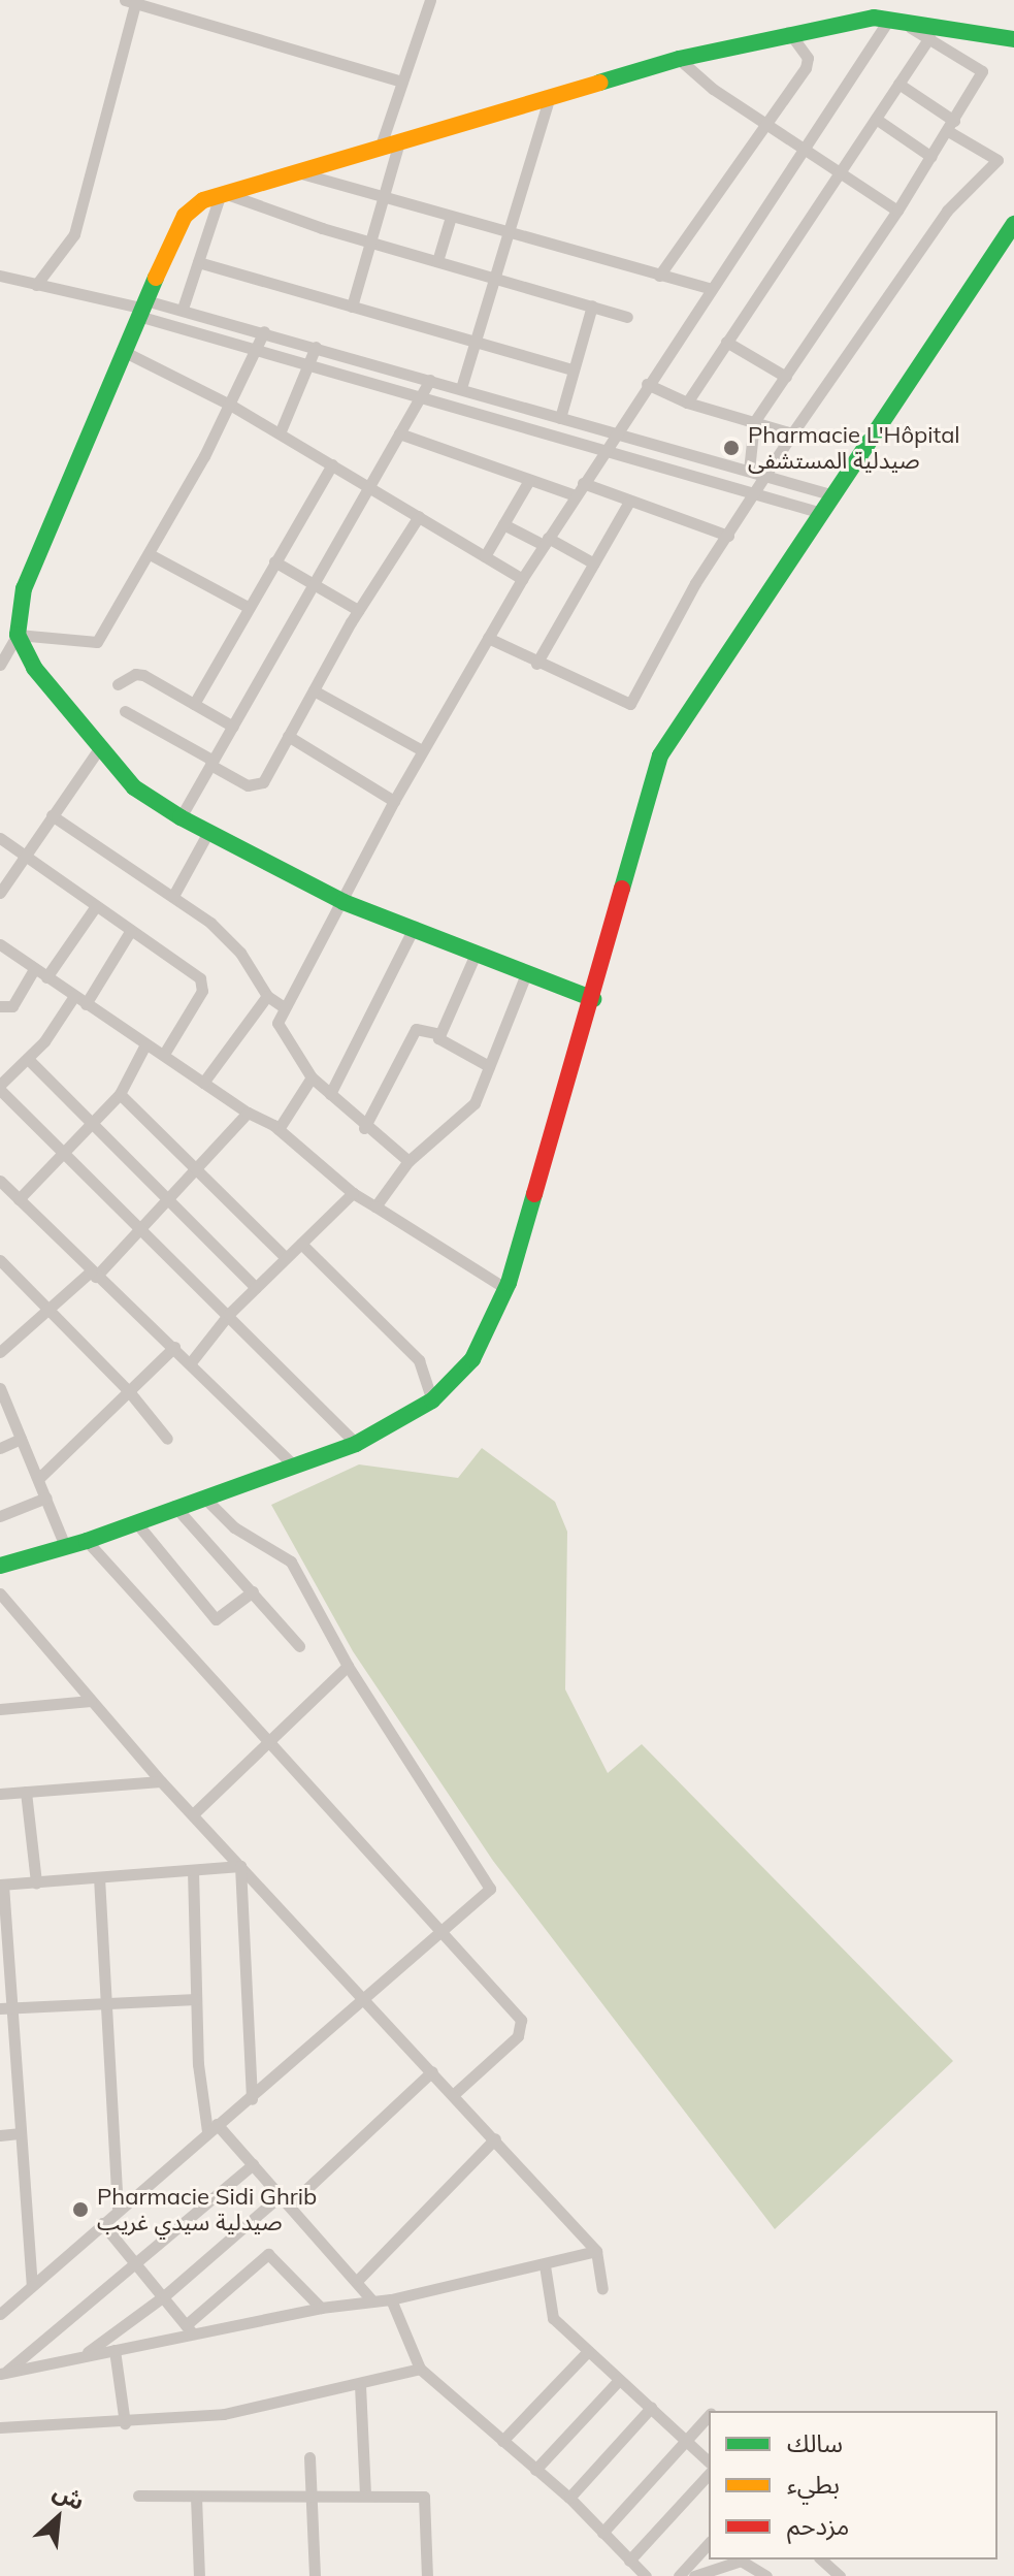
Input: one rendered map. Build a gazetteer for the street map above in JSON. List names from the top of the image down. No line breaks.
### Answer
{"places":["Pharmacie L'Hôpital صيدلية المستشفى","Pharmacie Sidi Ghrib صيدلية سيدي غريب"],"legend":["سالك","بطيء","مزدحم"],"north":"top right"}
